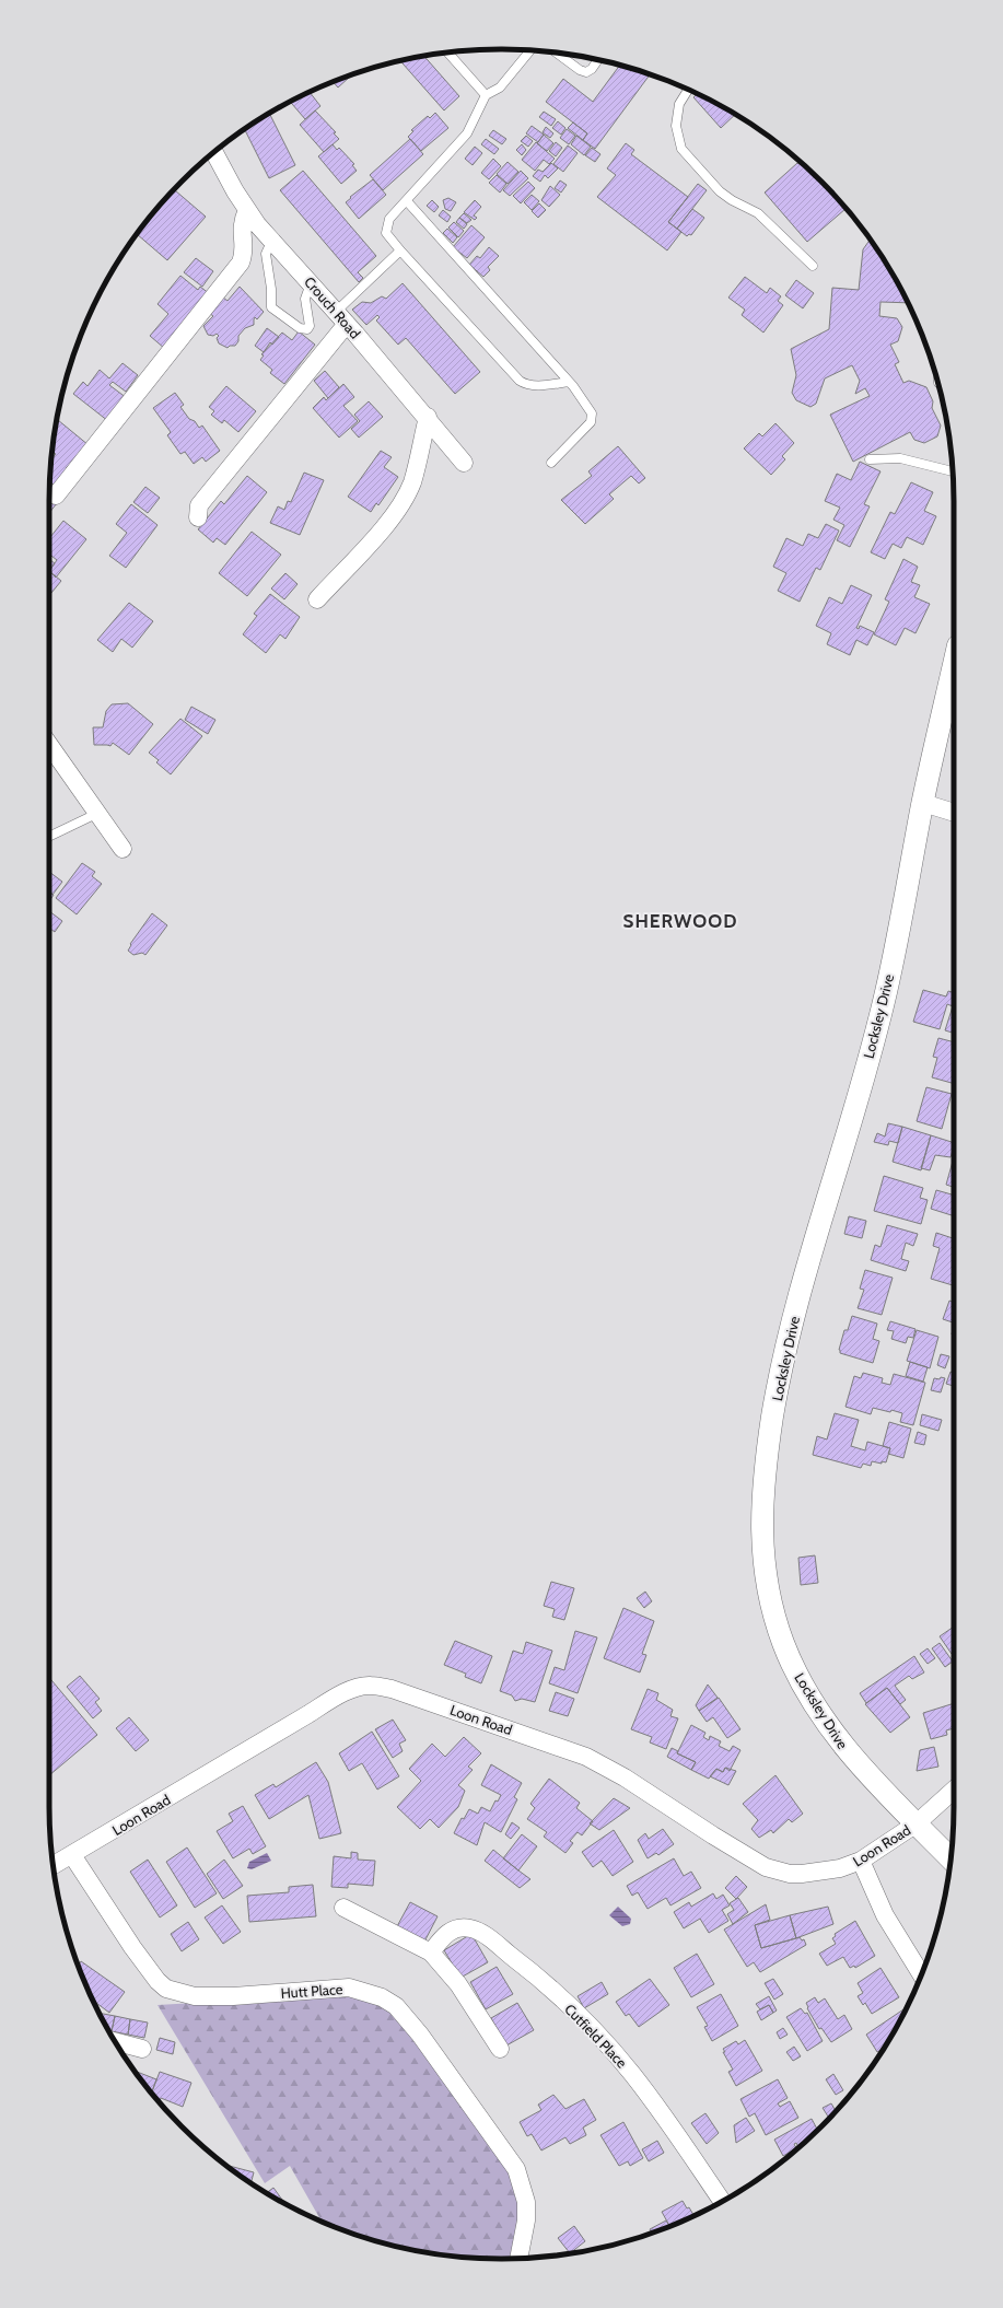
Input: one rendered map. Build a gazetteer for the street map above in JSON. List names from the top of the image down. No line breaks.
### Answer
{"streets":{"street":["Crouch Road","Locksley Drive","Loon Road","Hutt Place","Cutfield Place"]},"crossings":[["Locksley Drive","Loon Road"],["Loon Road","Hutt Place"]],"districts":["SHERWOOD"]}
